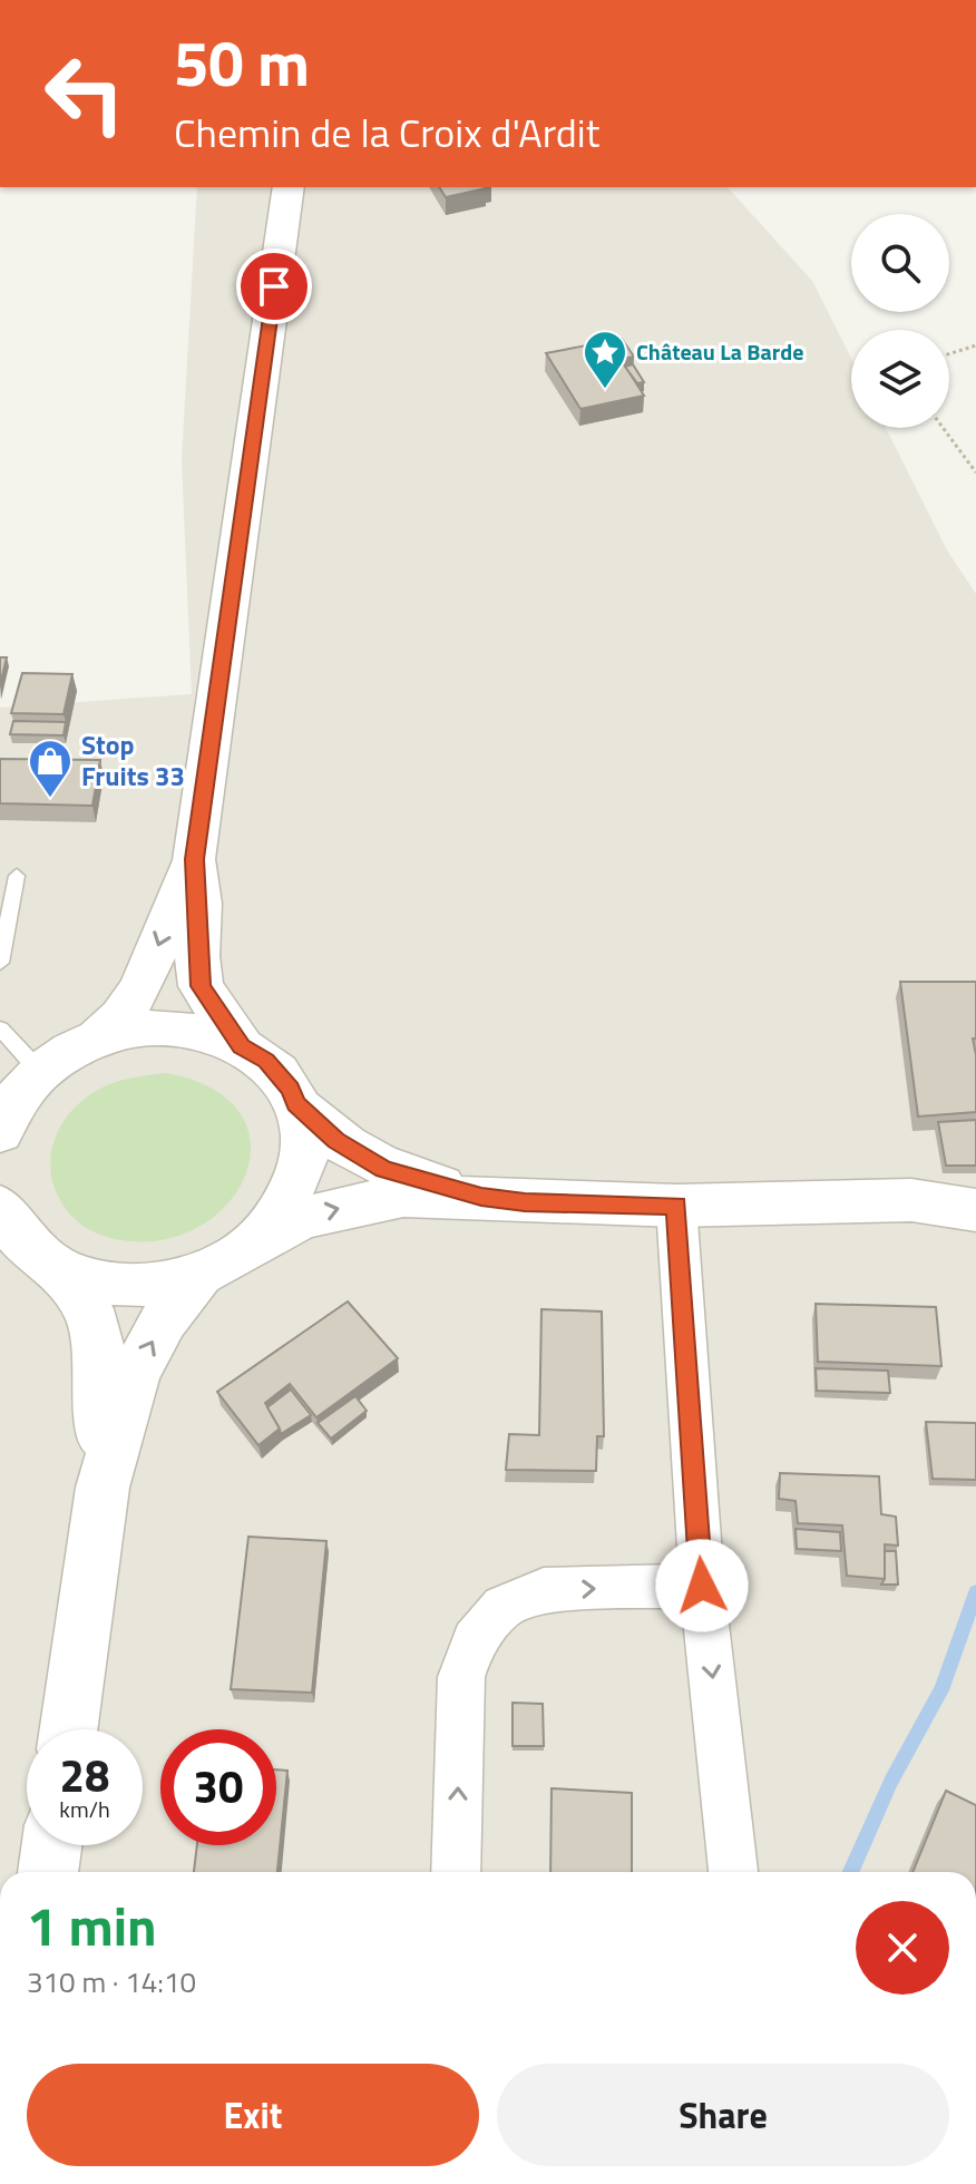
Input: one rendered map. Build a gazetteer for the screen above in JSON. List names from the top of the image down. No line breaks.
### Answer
{"places":{"place":["Château La Barde"],"shop":["Stop Fruits 33"]},"page":{"turn":["50 m","Chemin de la Croix d'Ardit"],"speed":"28 km/h","limit":"30","heading":["1 min","310 m · 14:10"],"buttons":["Exit","Share"]}}
